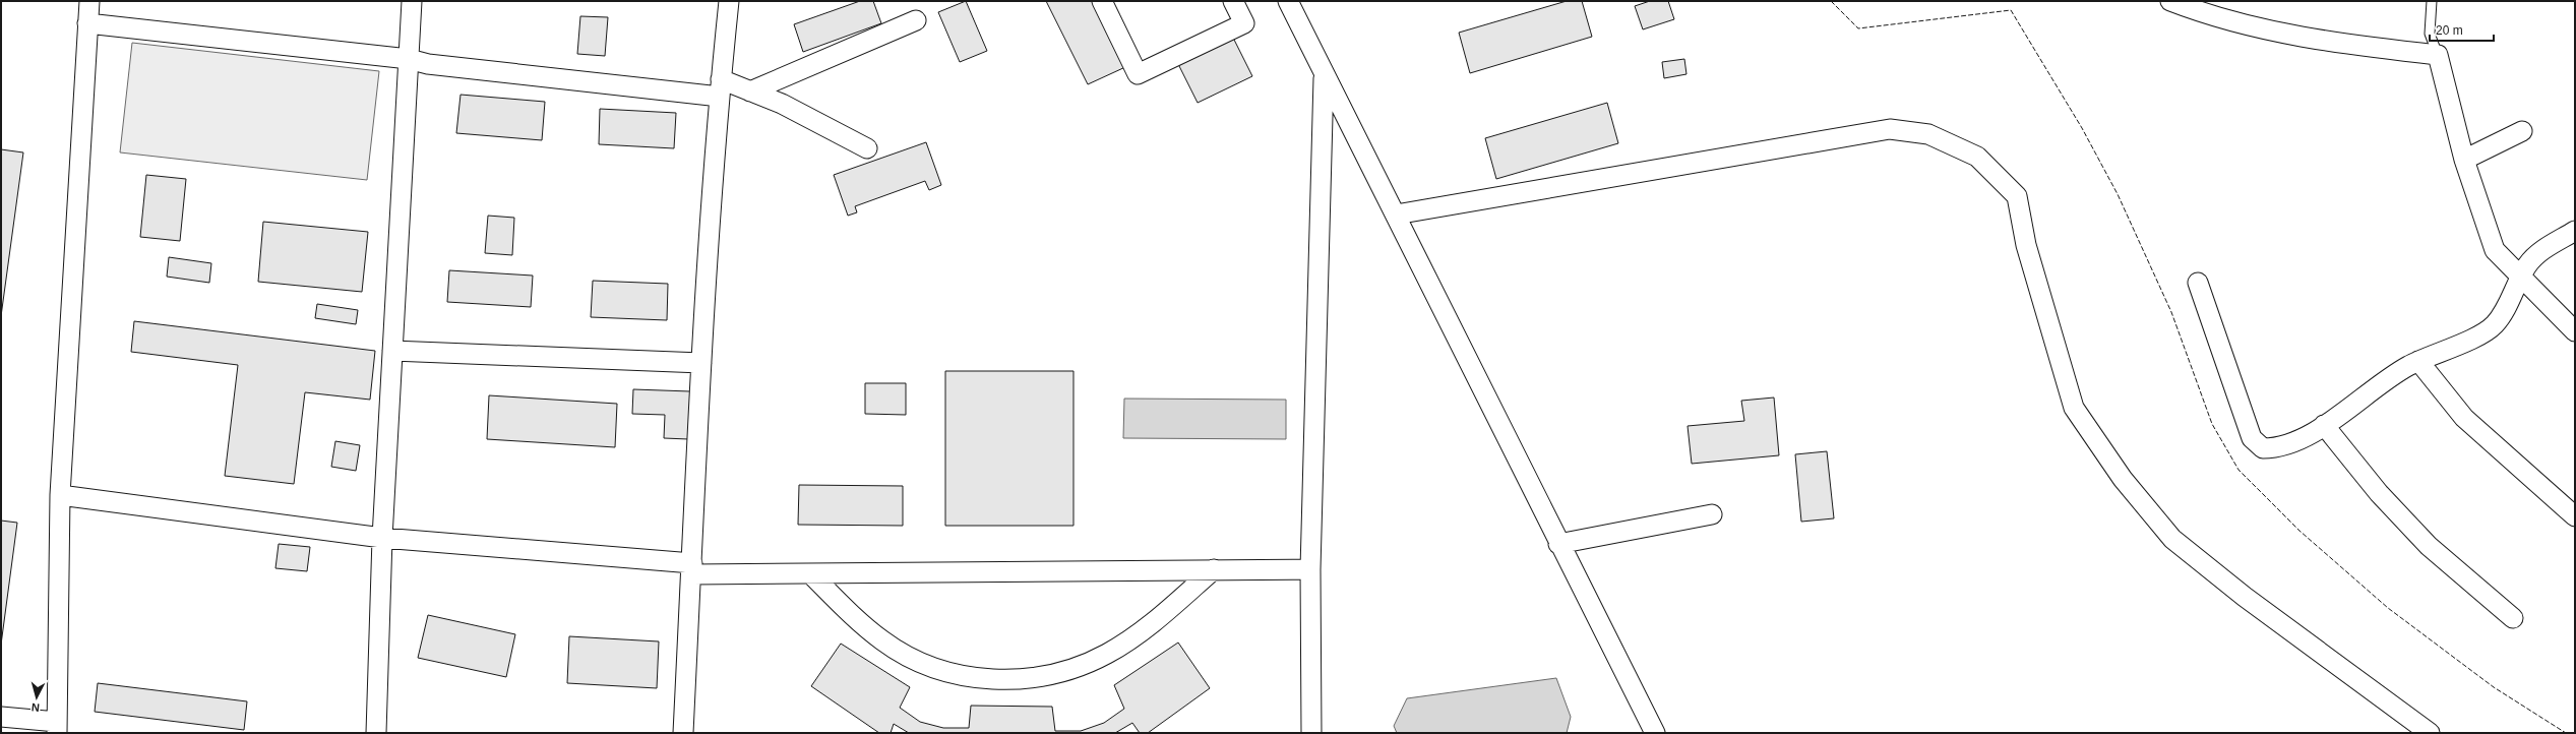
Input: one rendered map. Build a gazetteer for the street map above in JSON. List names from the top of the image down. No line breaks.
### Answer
{"scale_bar":"20 m","north":"bottom"}
